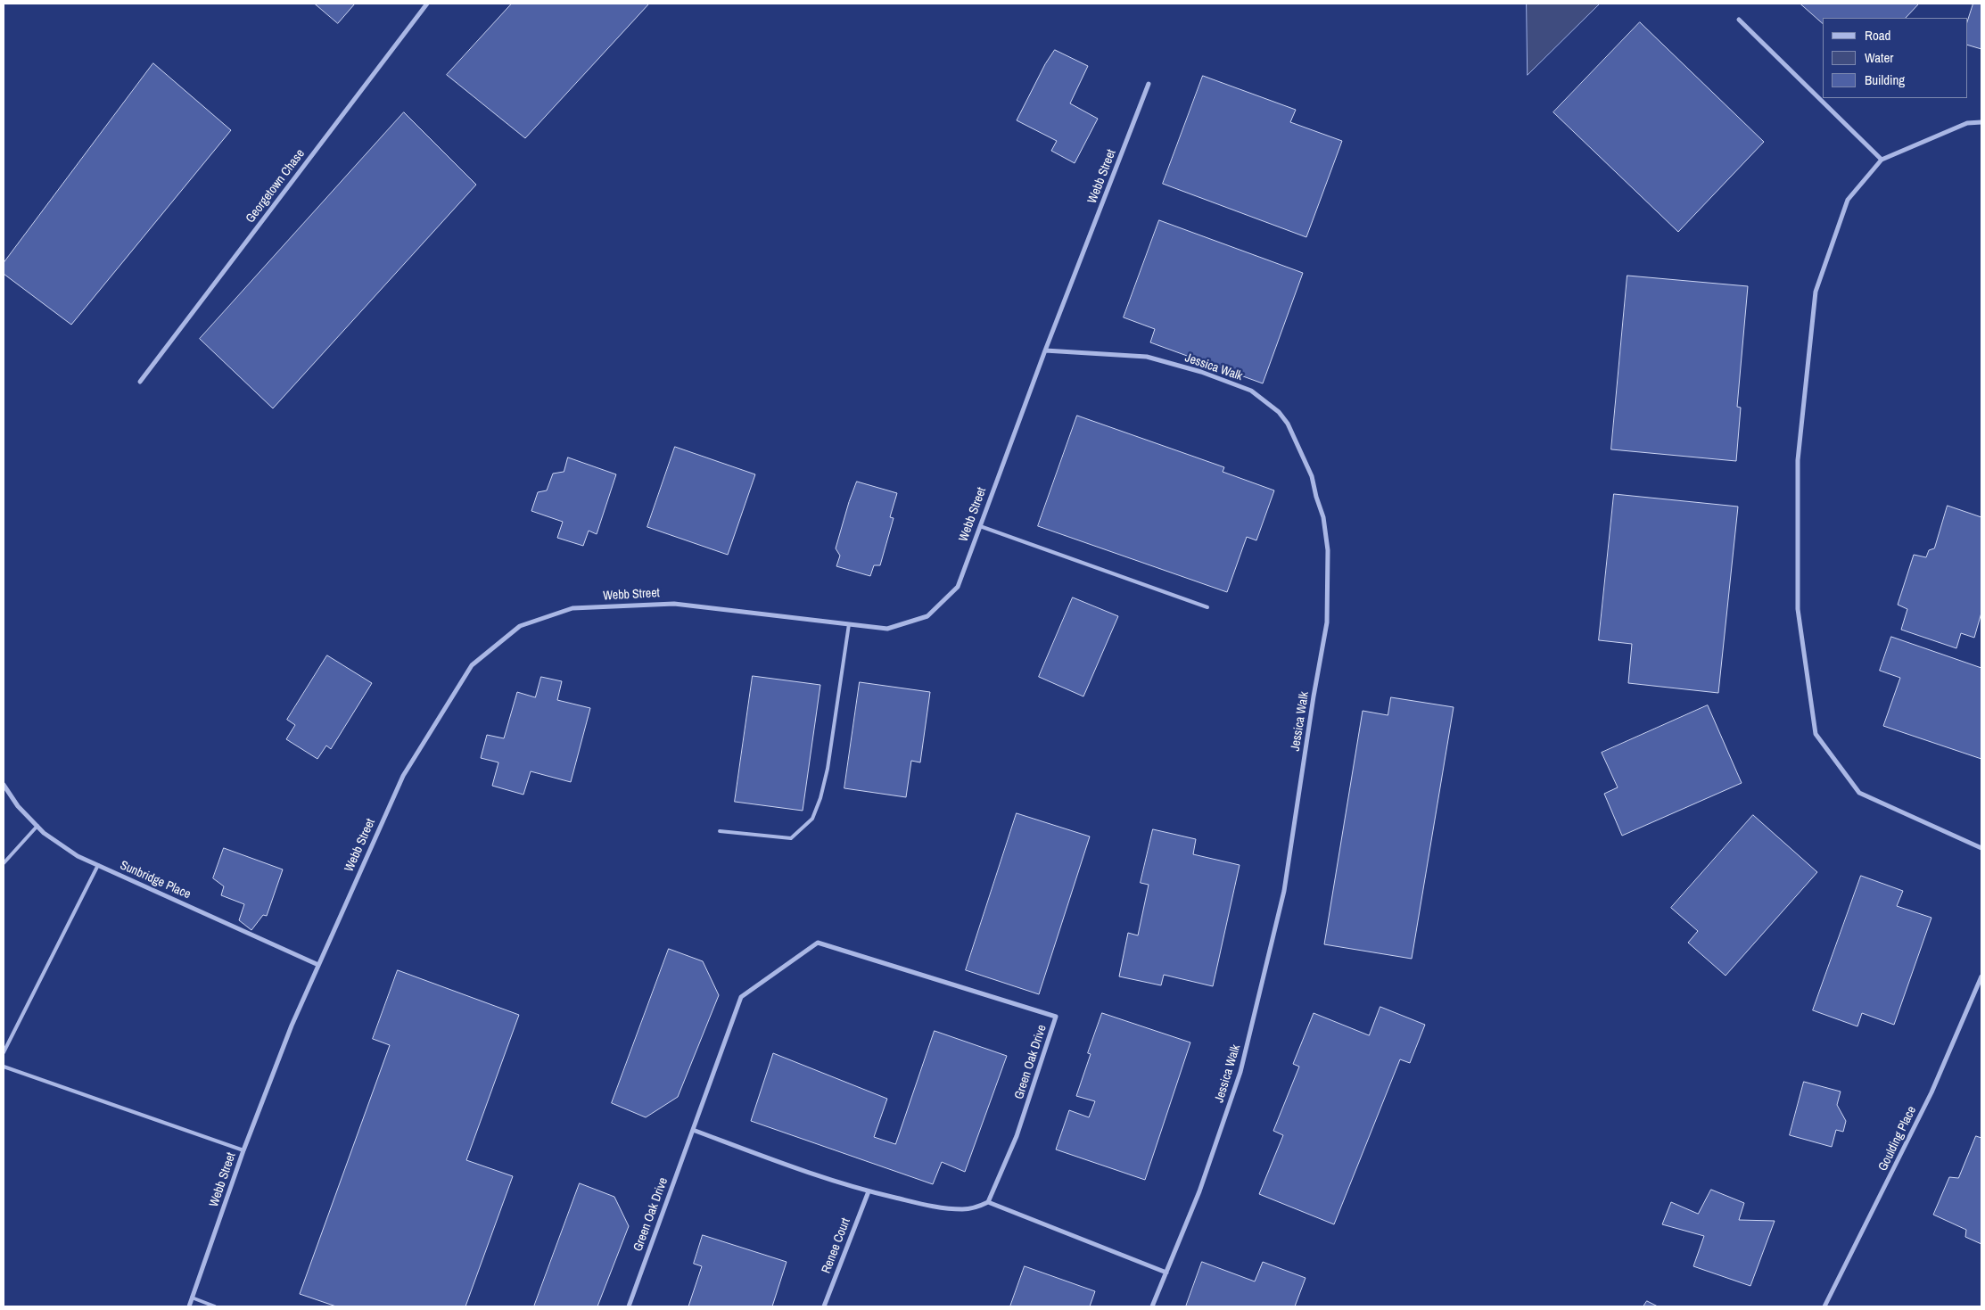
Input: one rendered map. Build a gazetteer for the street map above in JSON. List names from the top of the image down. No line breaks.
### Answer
{"streets":{"street":["Webb Street","Georgetown Chase","Jessica Walk","Sunbridge Place","Green Oak Drive","Goulding Place","Renee Court"]},"crossings":[["Webb Street","Jessica Walk"],["Webb Street","Sunbridge Place"]],"legend":["Road","Water","Building"]}
